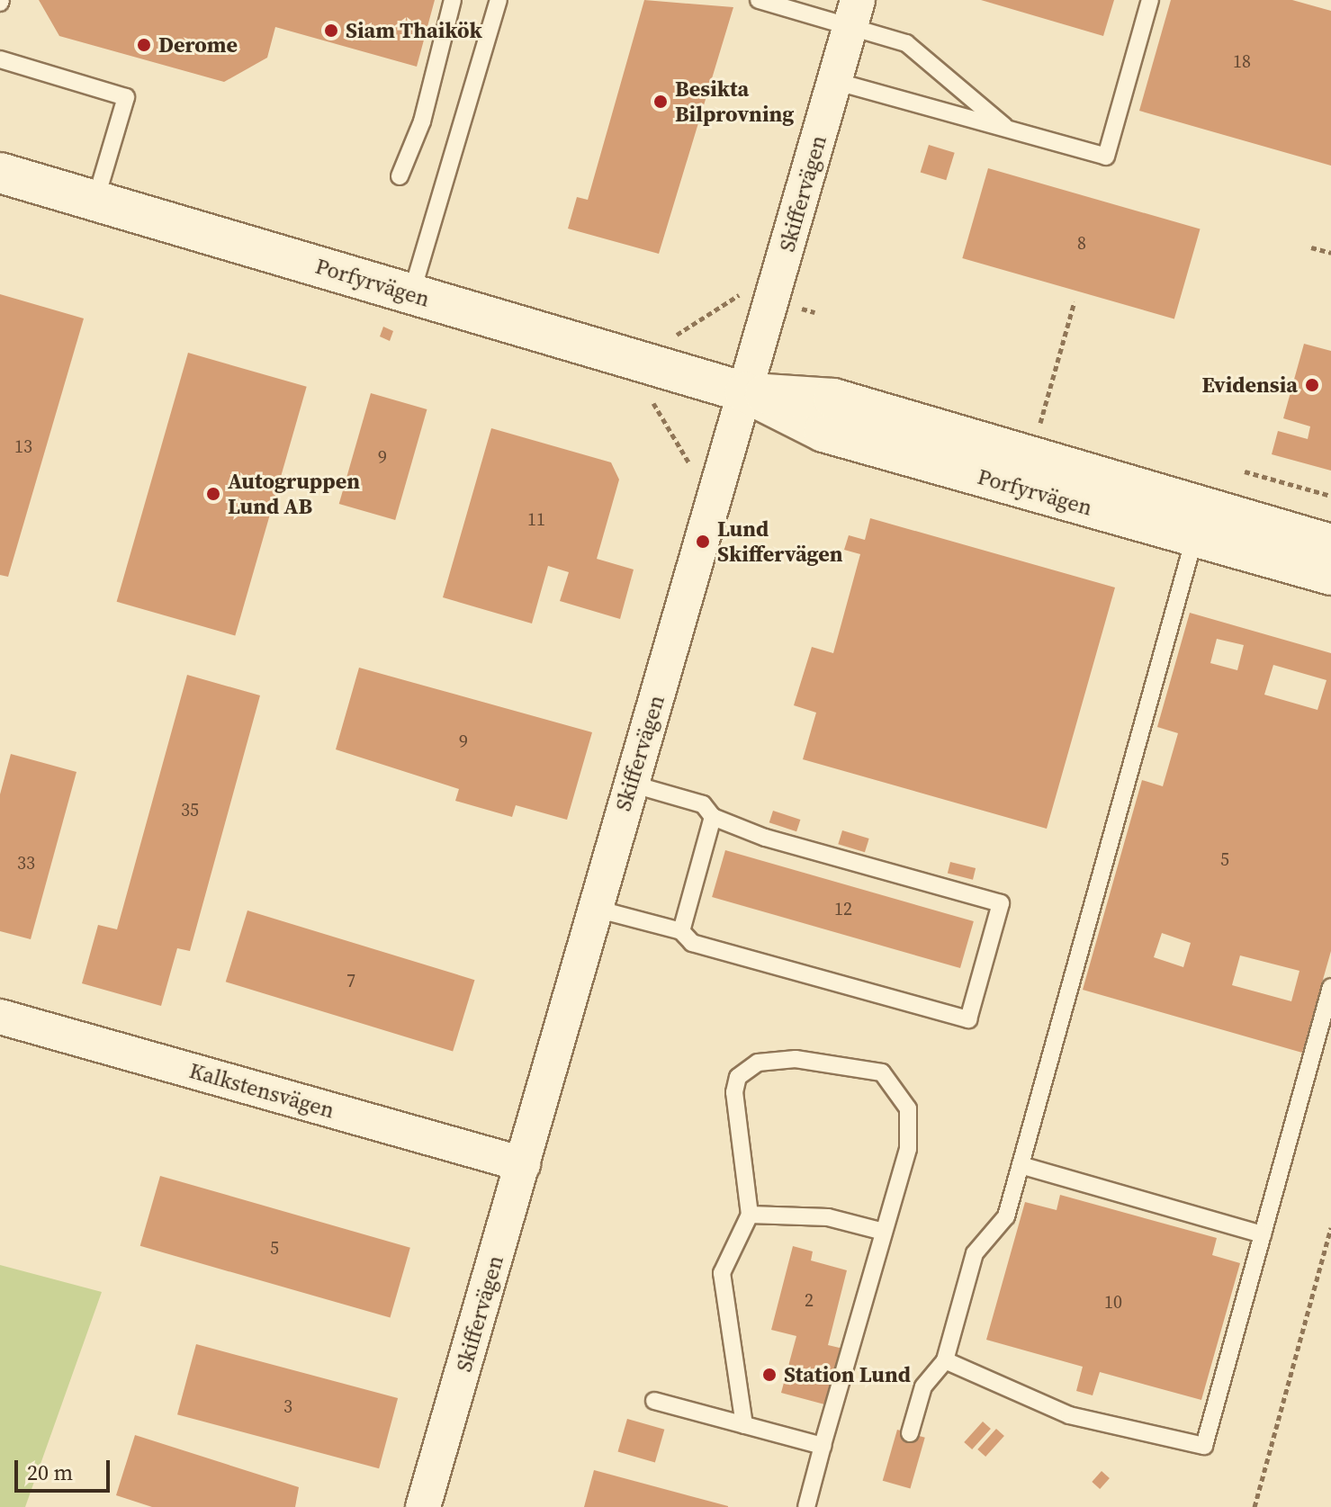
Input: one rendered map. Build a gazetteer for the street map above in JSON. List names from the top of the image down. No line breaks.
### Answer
{"streets":{"street":["Skiffervägen","Porfyrvägen","Kalkstensvägen"]},"crossings":[["Skiffervägen","Porfyrvägen"],["Skiffervägen","Kalkstensvägen"]],"places":["Siam Thaikök","Derome","Besikta Bilprovning","Evidensia","Autogruppen Lund AB","Lund Skiffervägen","Station Lund"],"house_numbers":["18","8","13","9","11","9","35","5","33","12","7","5","2","10","3"],"scale_bar":"20 m"}
